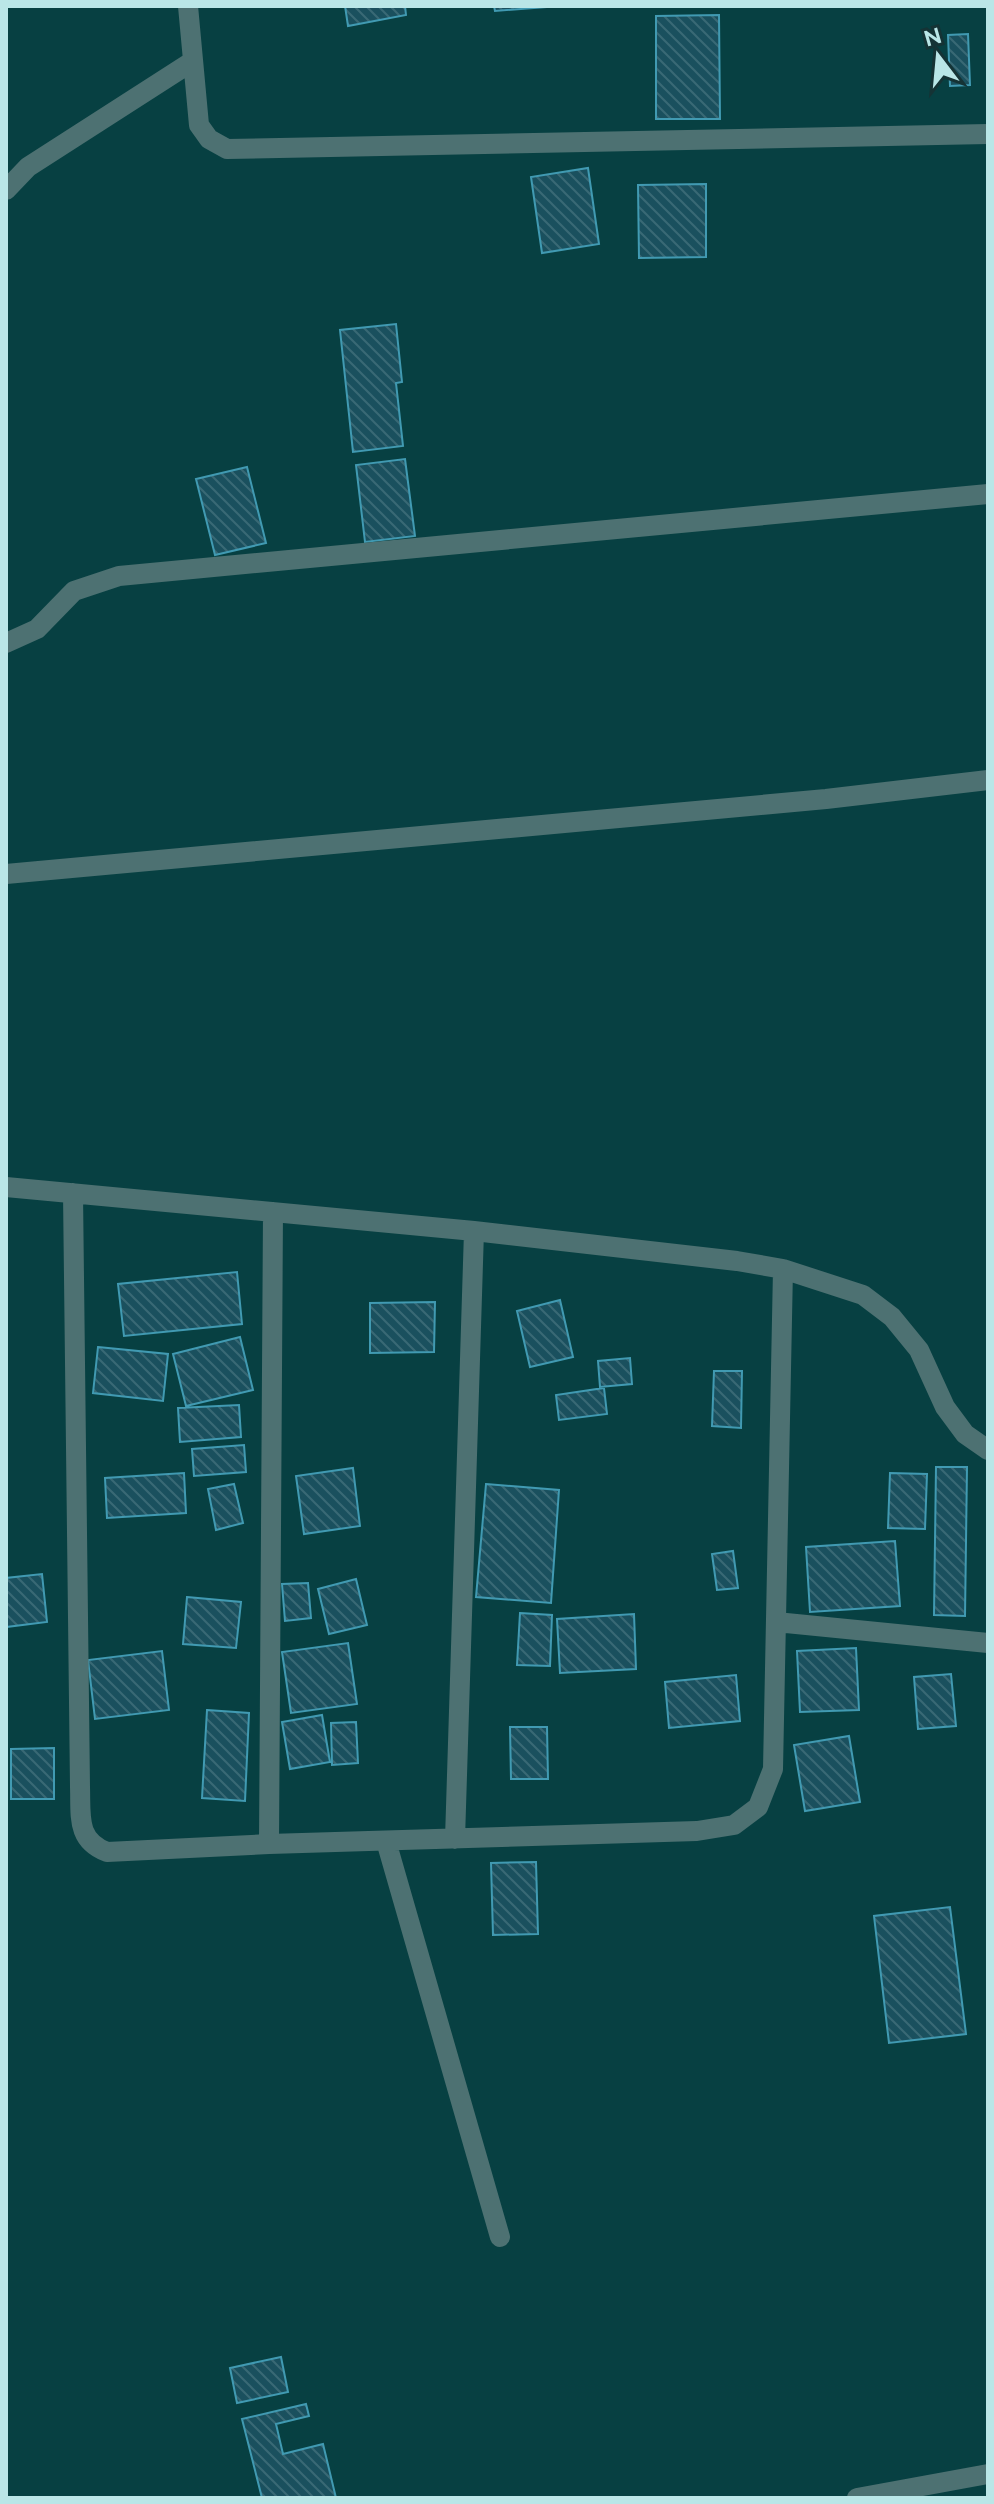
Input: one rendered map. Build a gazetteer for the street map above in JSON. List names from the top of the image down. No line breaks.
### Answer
{"north":"top"}
